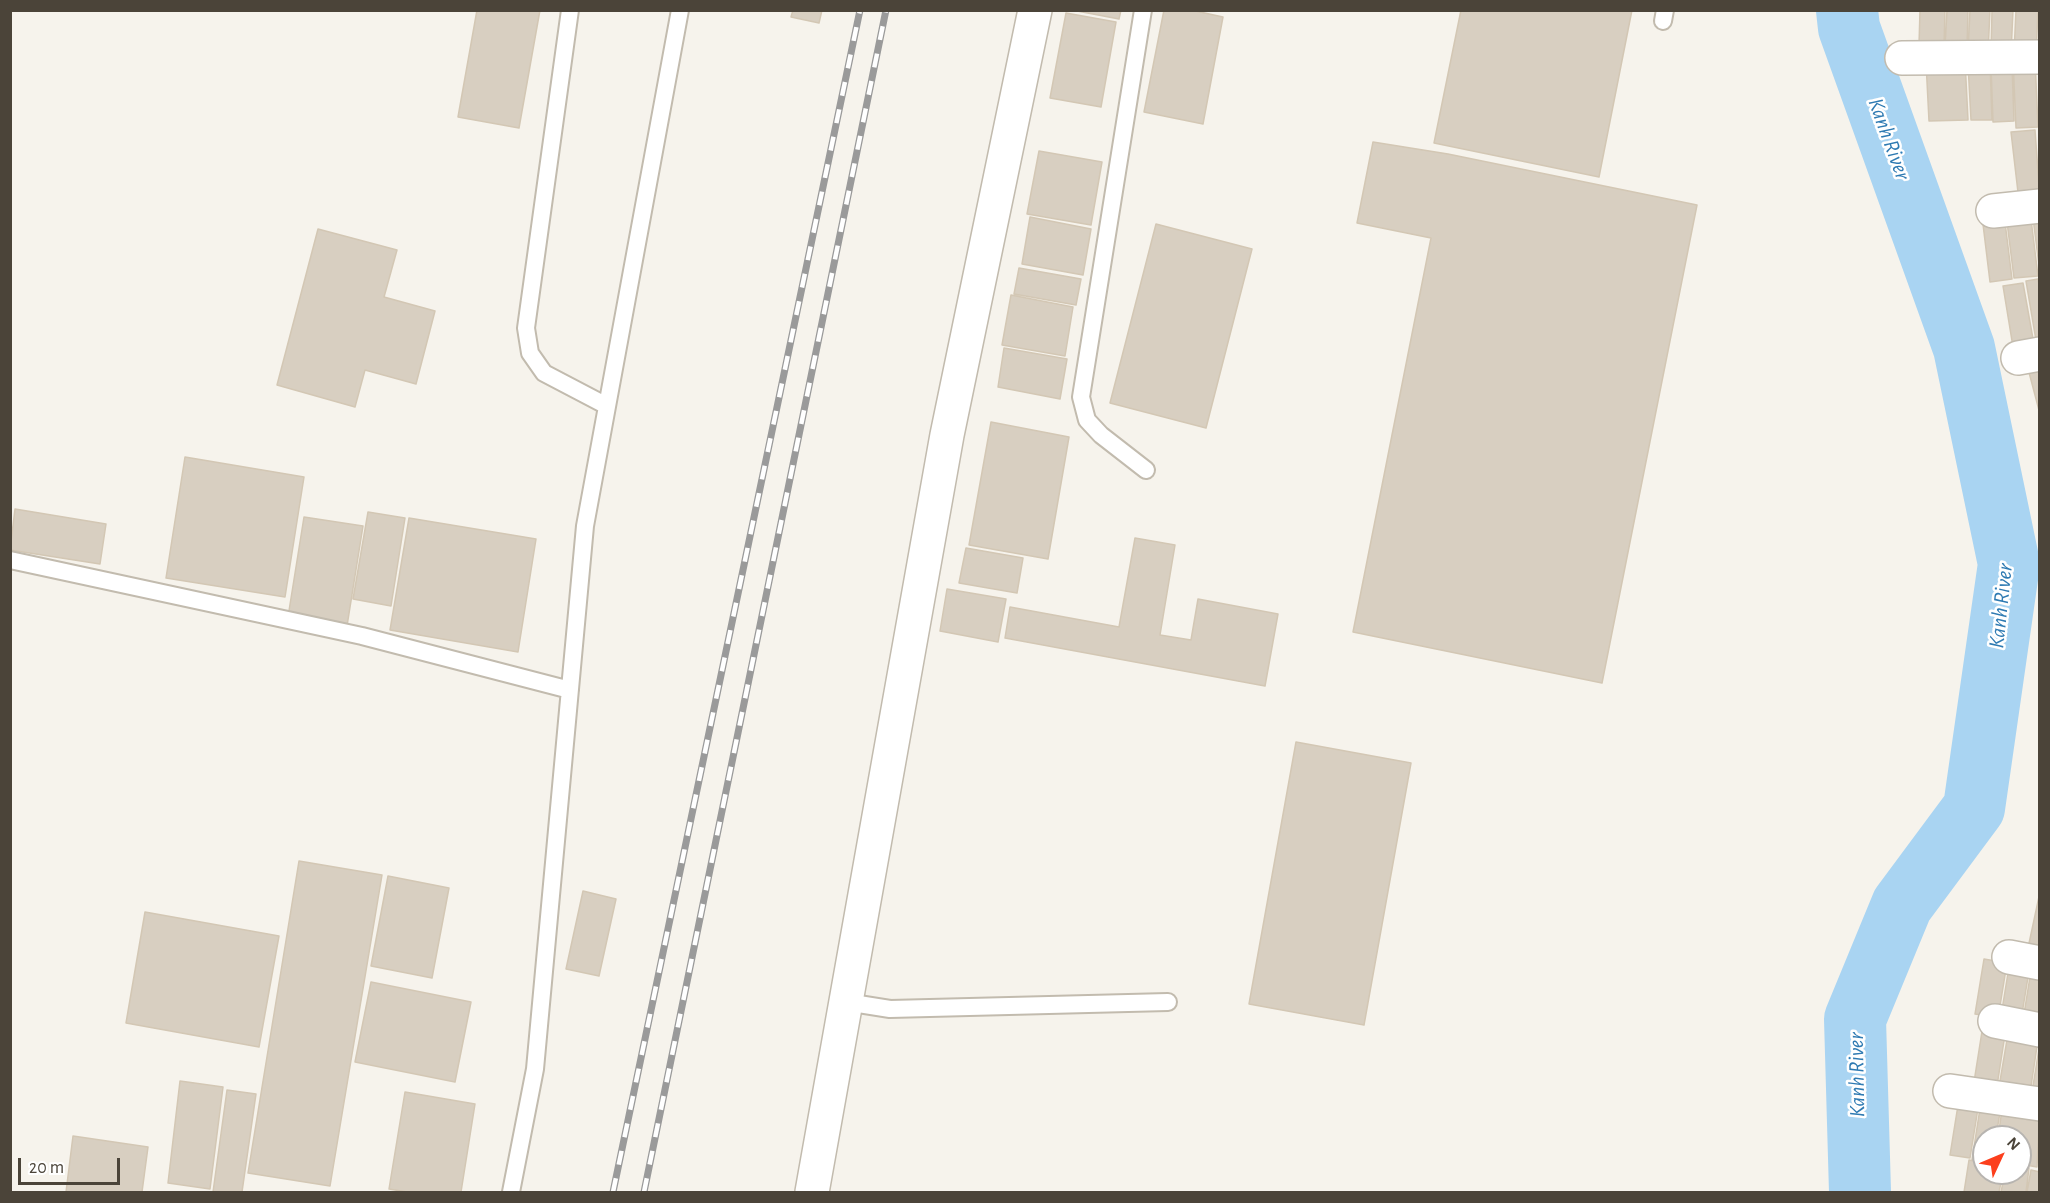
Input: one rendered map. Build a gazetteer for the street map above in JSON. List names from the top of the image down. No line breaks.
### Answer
{"water":["Kanh River"],"scale_bar":"20 m","north":"top right"}
